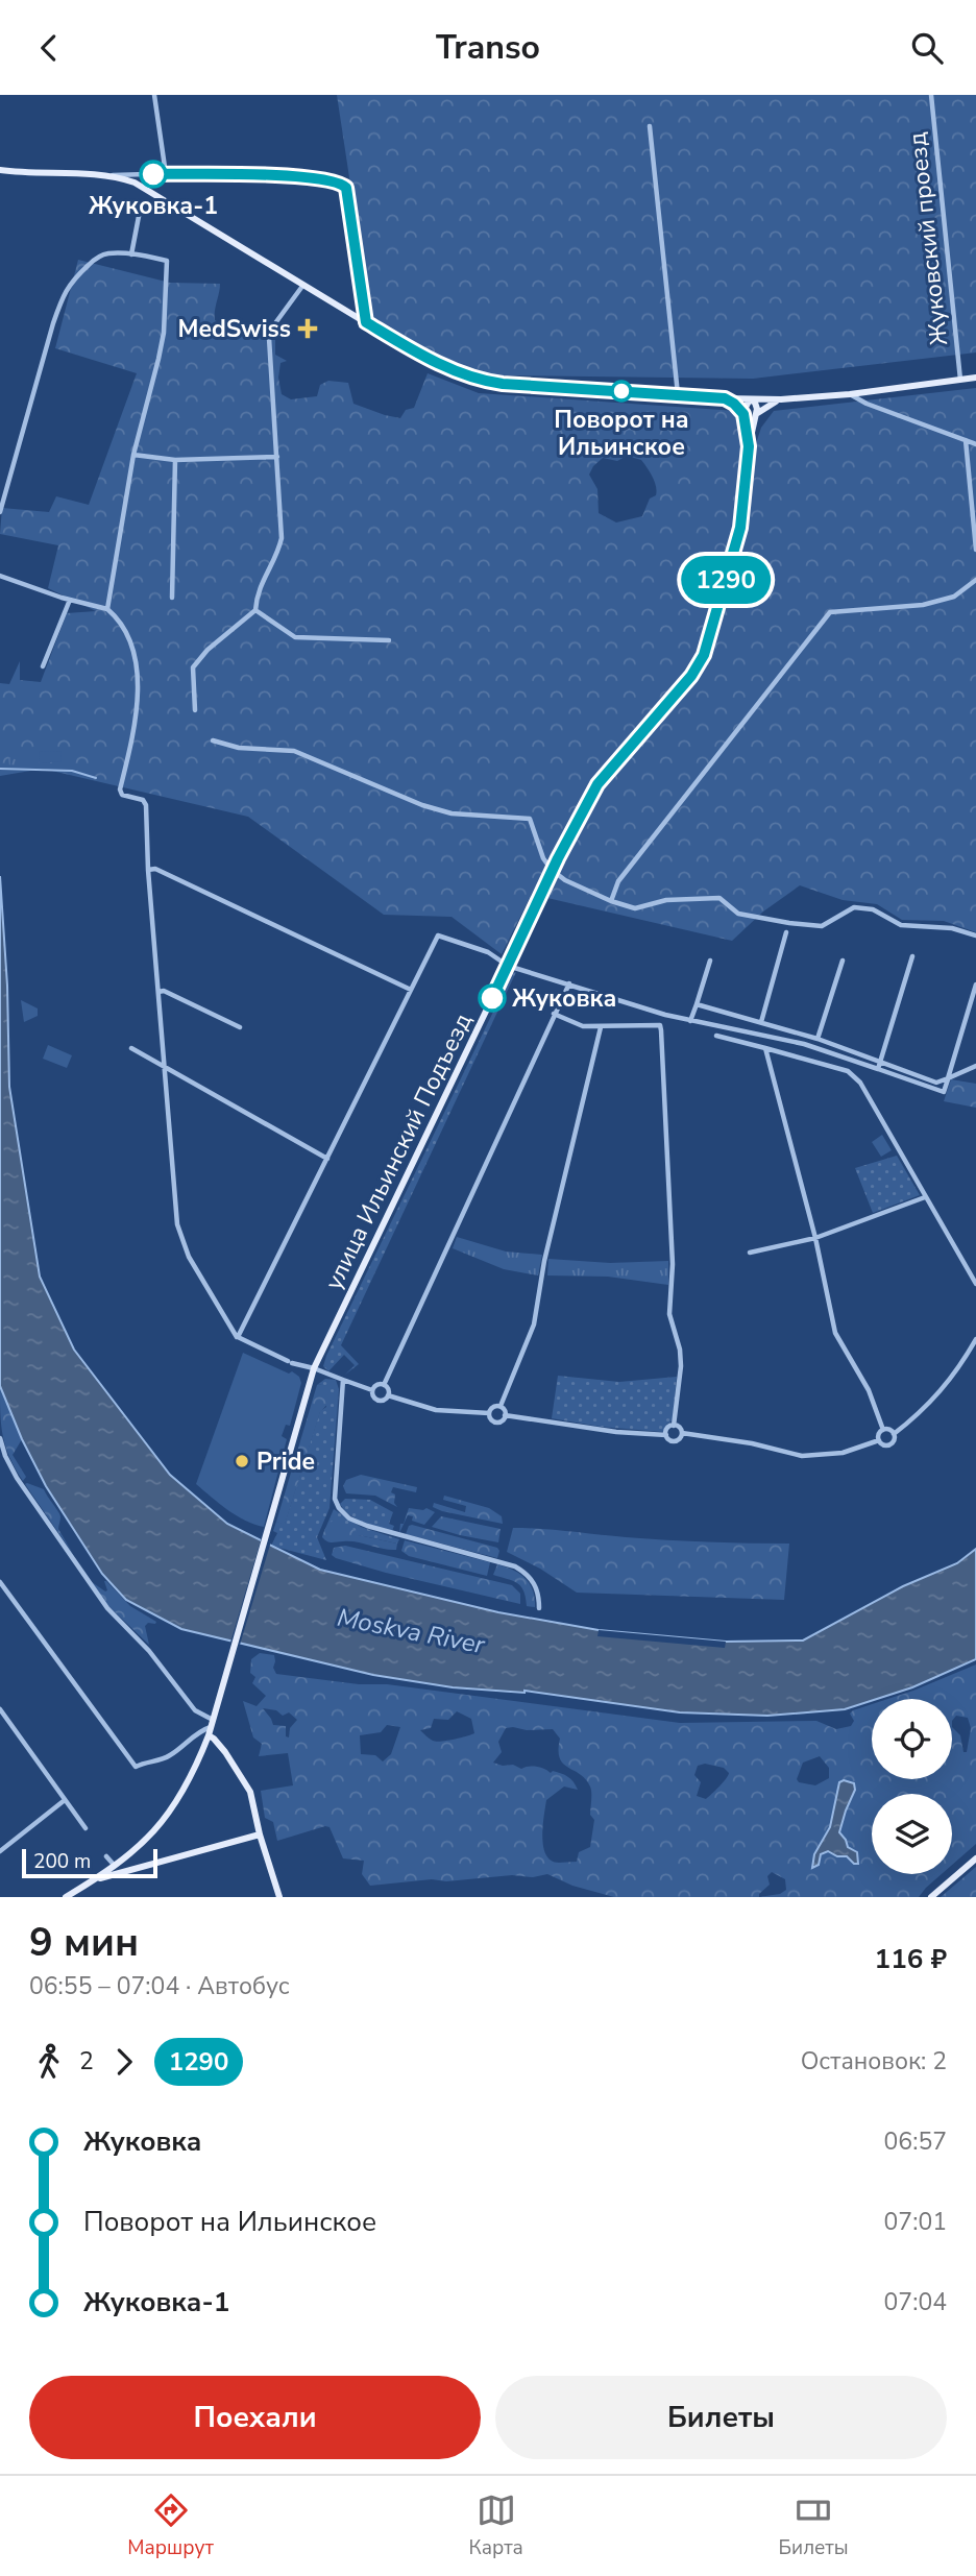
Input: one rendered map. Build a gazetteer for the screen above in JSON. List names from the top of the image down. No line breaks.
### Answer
{"streets":{"main road":["улица Ильинский Подъезд"],"street":["Жуковский проезд"]},"water":["Moskva River"],"places":{"other":["Жуковка-1","Поворот на Ильинское","Жуковка","Pride"],"health":["MedSwiss"]},"lines":["bus line 1290"],"scale_bar":"200 m","page":{"header":"Transo","on_map":"1290","scale":"200 m","heading":["9 мин","06:55 – 07:04 · Автобус","116 ₽"],"legs":["2","1290","Остановок: 2"],"list":[{"name":"Жуковка","value":"06:57"},{"name":"Поворот на Ильинское","value":"07:01"},{"name":"Жуковка-1","value":"07:04"}],"buttons":["Поехали","Билеты"],"tabs":["Маршрут","Карта","Билеты"]}}
